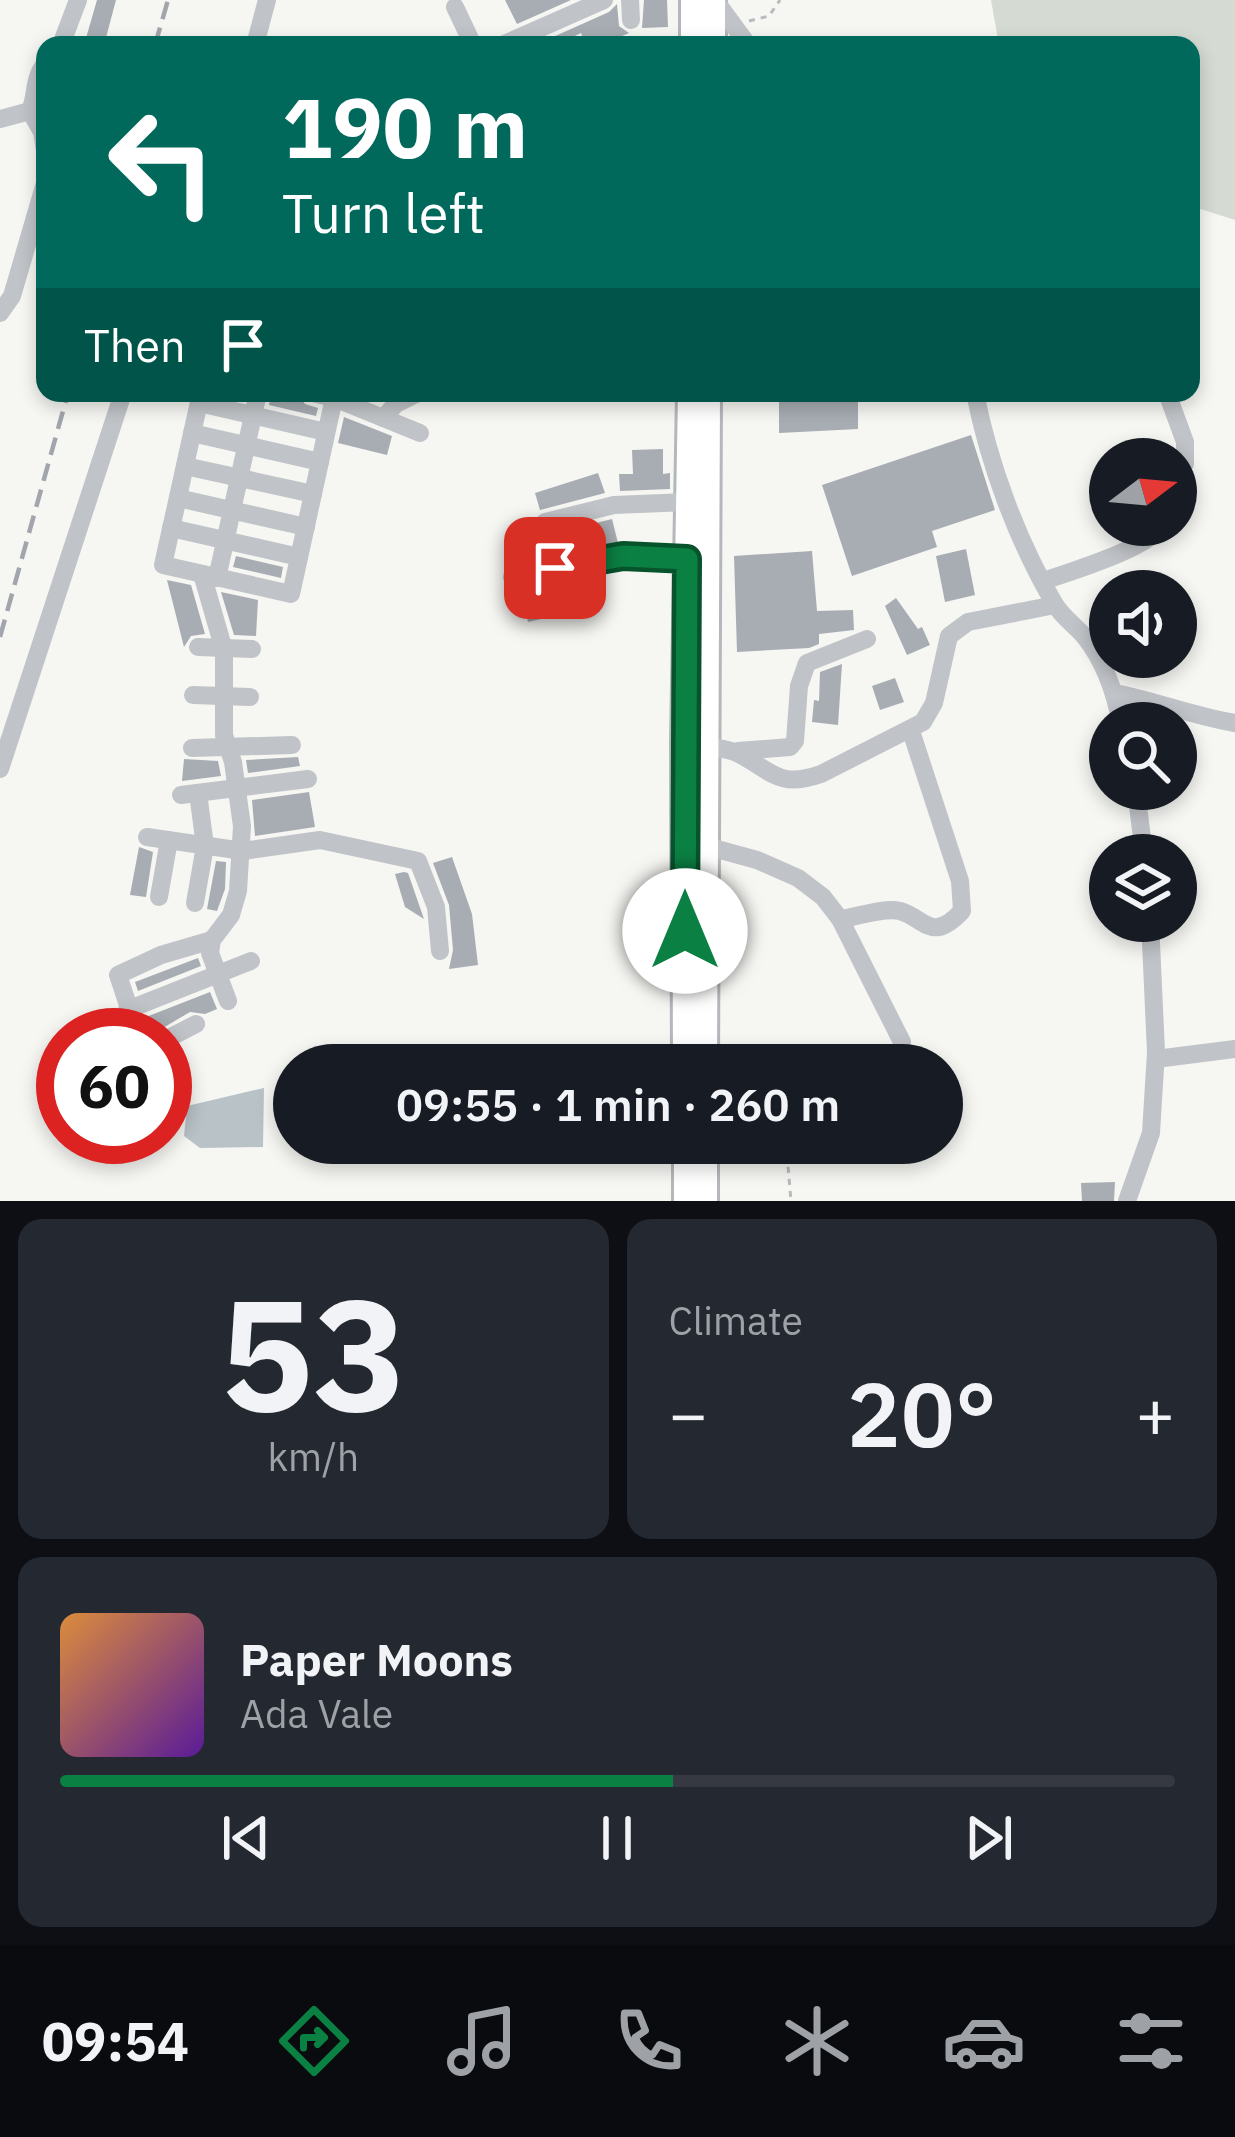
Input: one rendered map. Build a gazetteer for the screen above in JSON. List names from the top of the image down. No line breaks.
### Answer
{"north":"right","page":{"turn":["190 m","Turn left"],"then":"Then","limit":"60","trip":"09:55 · 1 min · 260 m","tile":[["53","km/h"],"Climate"],"heat":["−","20°","+"],"song":["Paper Moons","Ada Vale"],"tabs":"09:54"}}
